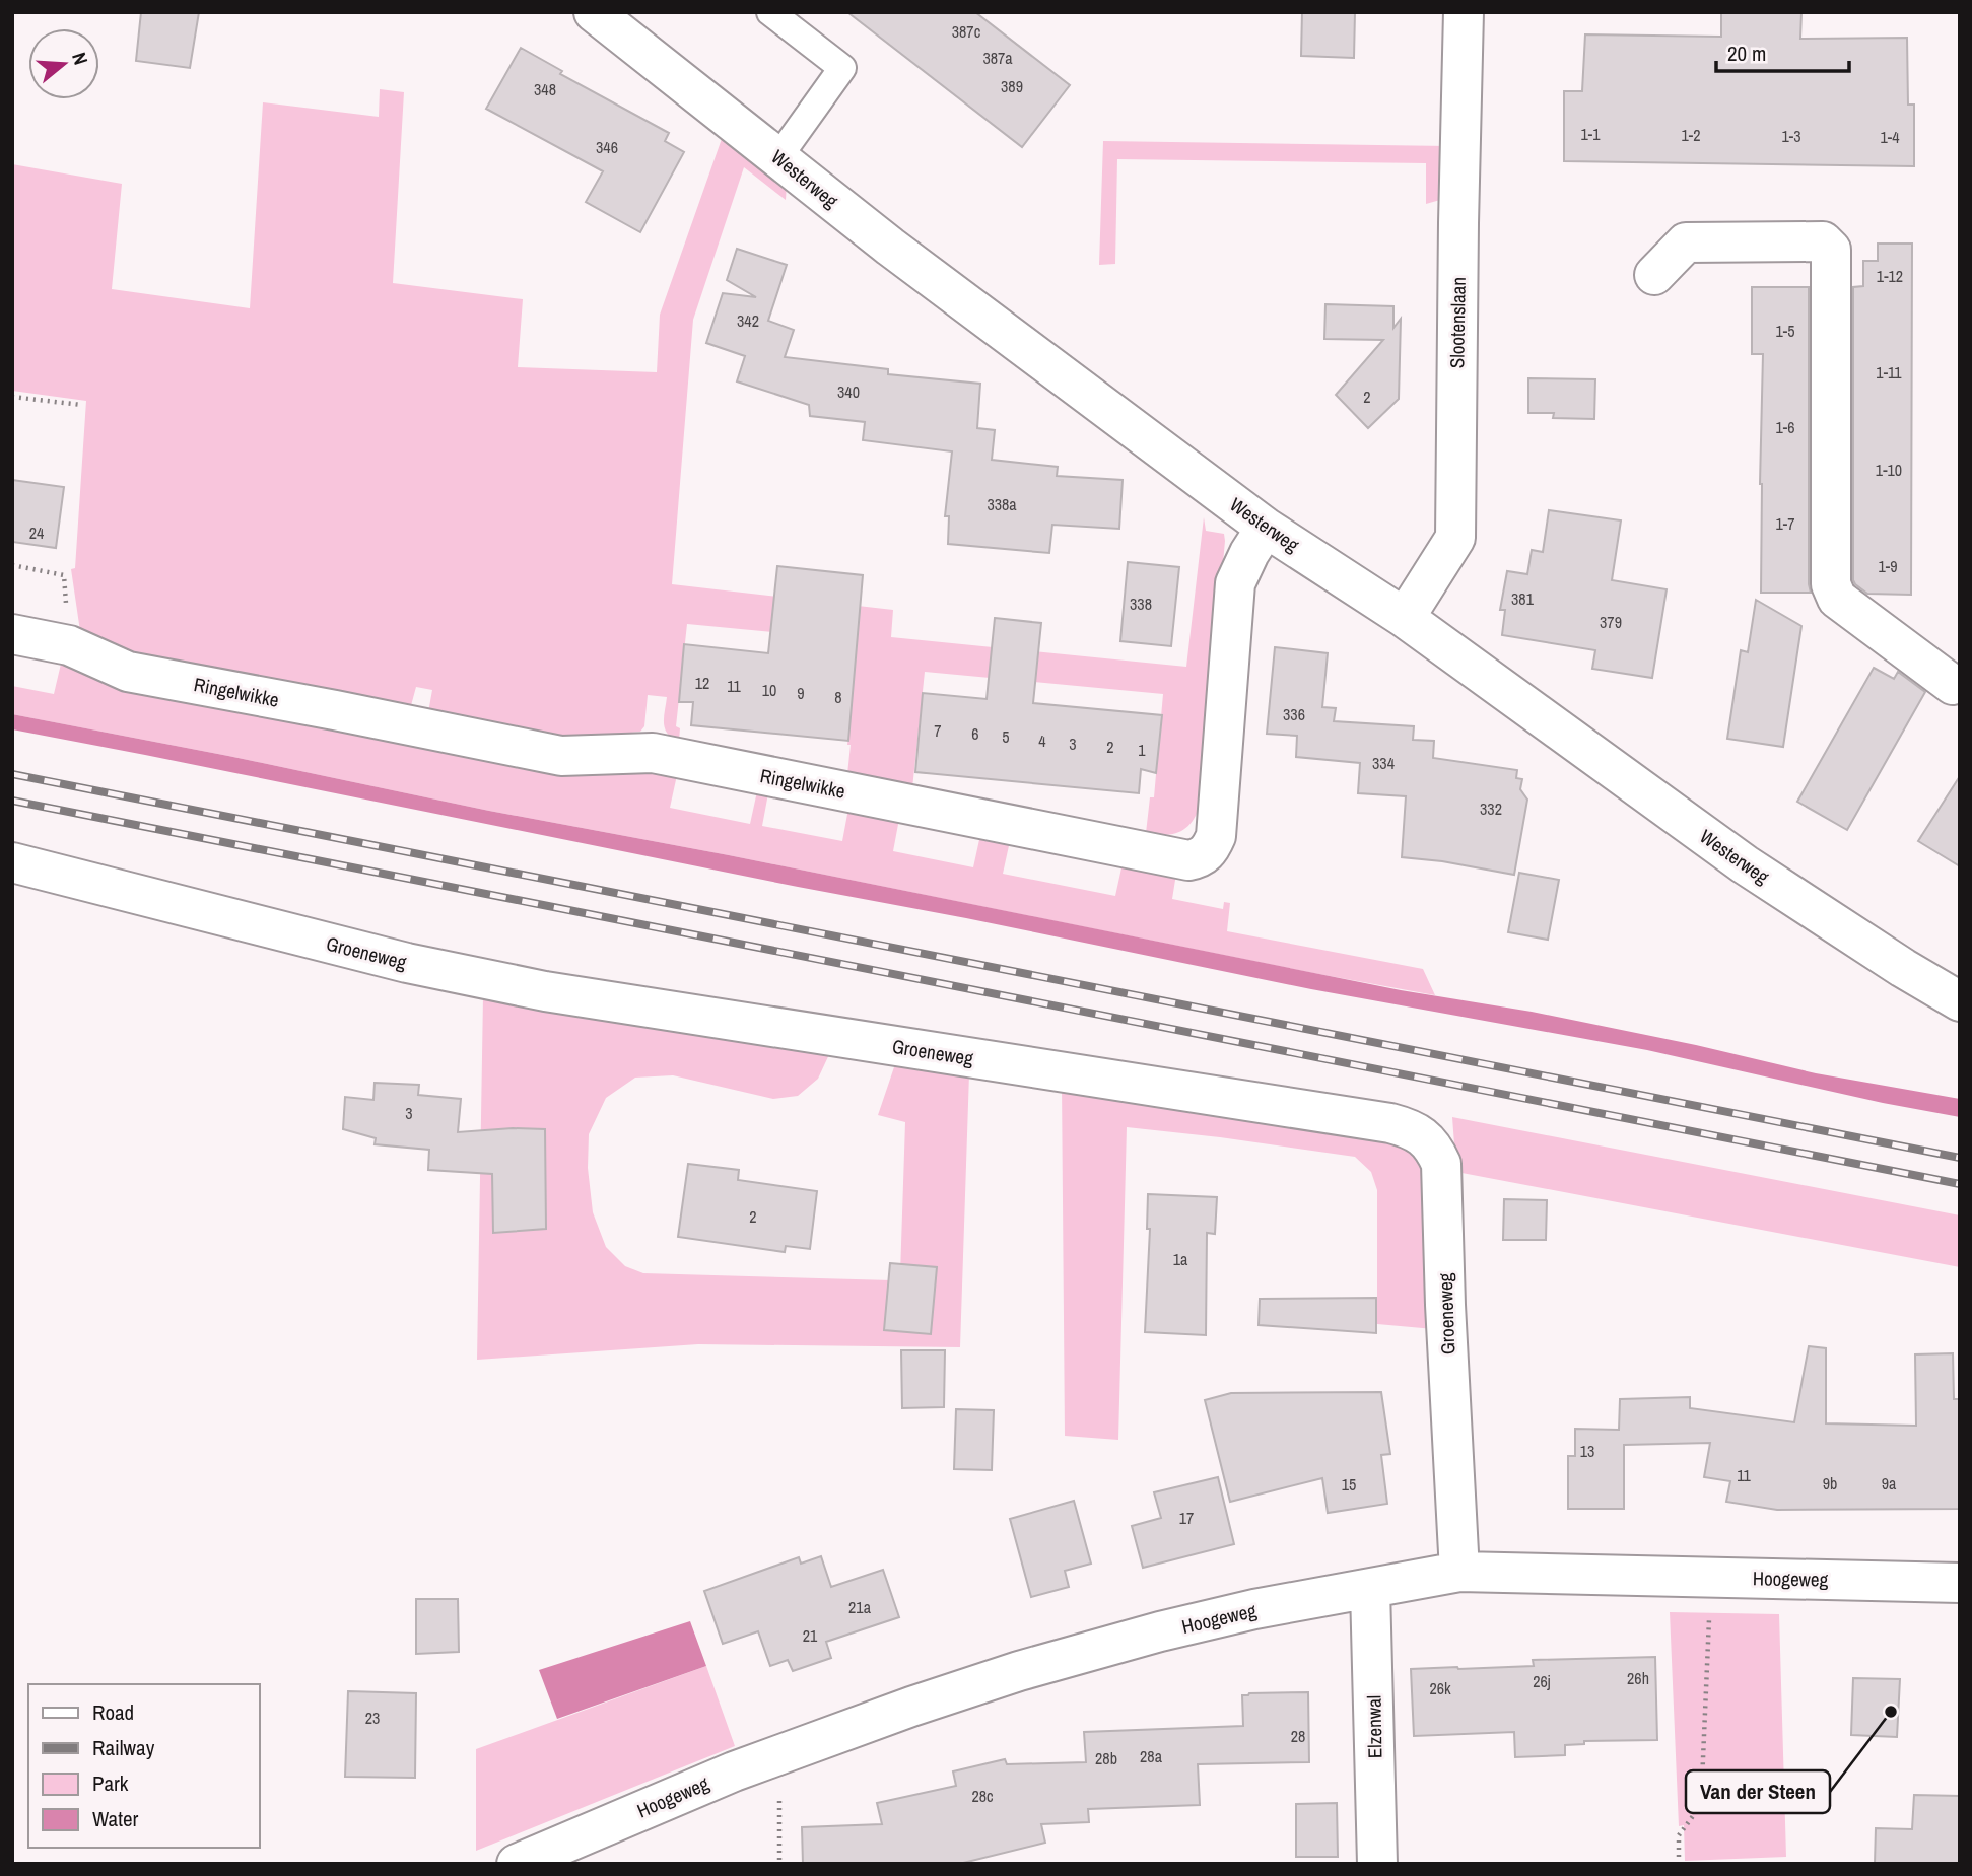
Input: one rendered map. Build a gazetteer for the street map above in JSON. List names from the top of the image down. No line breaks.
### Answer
{"streets":{"street":["Westerweg","Slootenslaan","Ringelwikke","Groeneweg","Hoogeweg","Elzenwal"]},"crossings":[["Westerweg","Slootenslaan"],["Westerweg","Ringelwikke"],["Groeneweg","Hoogeweg"],["Hoogeweg","Elzenwal"]],"places":["Van der Steen"],"house_numbers":["387c","387a","389","348","1-1","1-2","1-3","1-4","346","1-12","342","1-5","1-11","340","2","1-6","1-10","338a","1-7","24","1-9","381","338","379","12","11","10","9","8","336","7","6","5","4","3","2","1","334","332","3","2","1a","13","11","9b","9a","15","17","21a","21","26h","26j","26k","23","28","28a","28b","28c"],"legend":["Road","Railway","Park","Water"],"scale_bar":"20 m","north":"right"}
